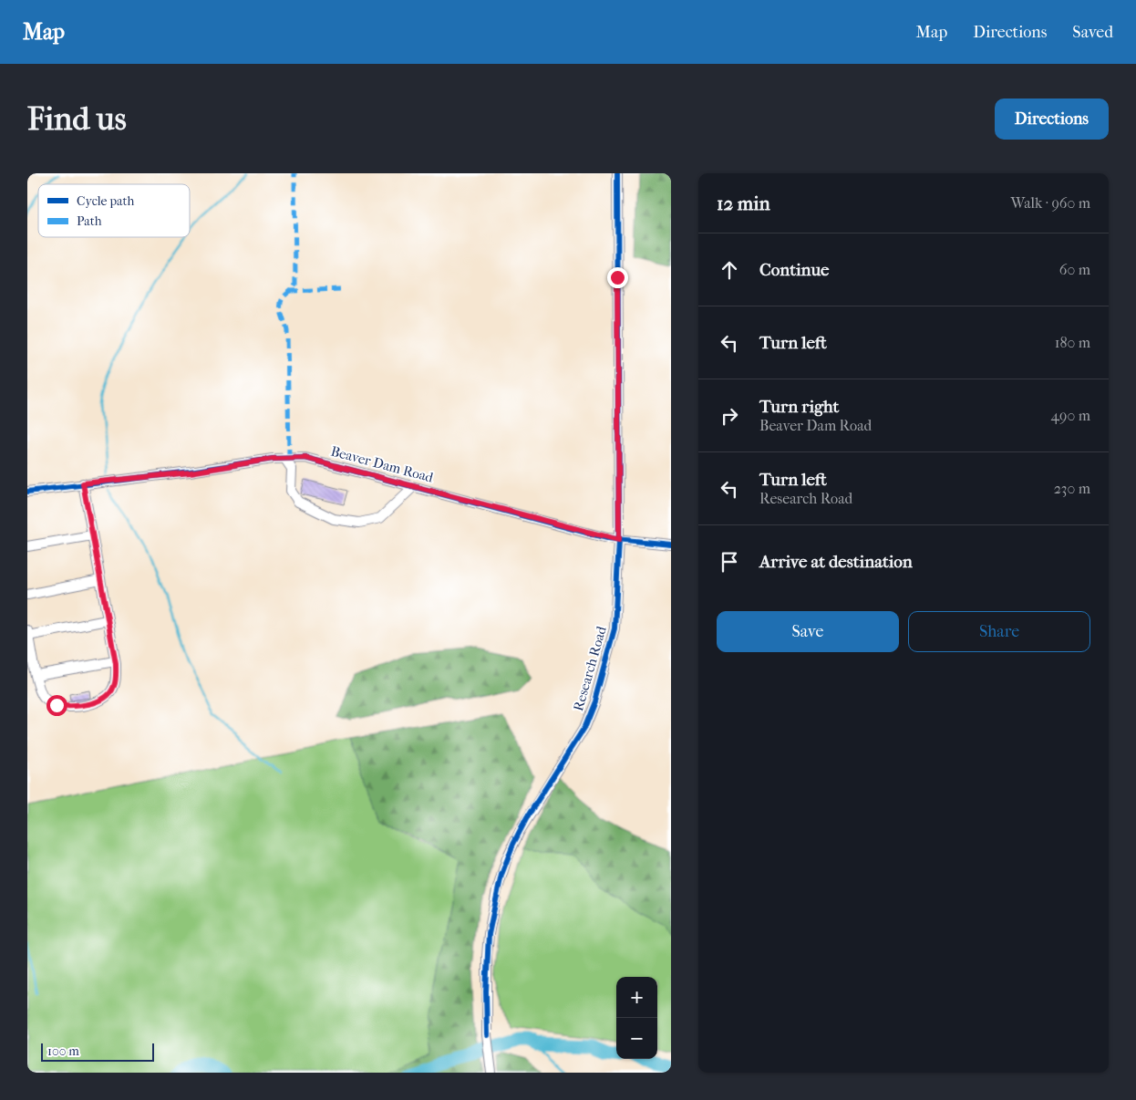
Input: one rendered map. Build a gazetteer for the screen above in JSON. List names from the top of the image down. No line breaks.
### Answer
{"streets":{"street":["Beaver Dam Road","Research Road"]},"crossings":[["Beaver Dam Road","Research Road"]],"legend":["Cycle path","Path"],"scale_bar":"100 m","page":{"header":"Map","nav":["Map","Directions","Saved"],"buttons":["Directions",["Save","Share"]],"title":"Find us","heading":["12 min","Walk · 960 m"],"list":[["Continue","60 m"],["Turn left","180 m"],["Turn right","Beaver Dam Road","490 m"],["Turn left","Research Road","230 m"],"Arrive at destination"],"map_buttons":["+","−"],"scale":"100 m"}}
